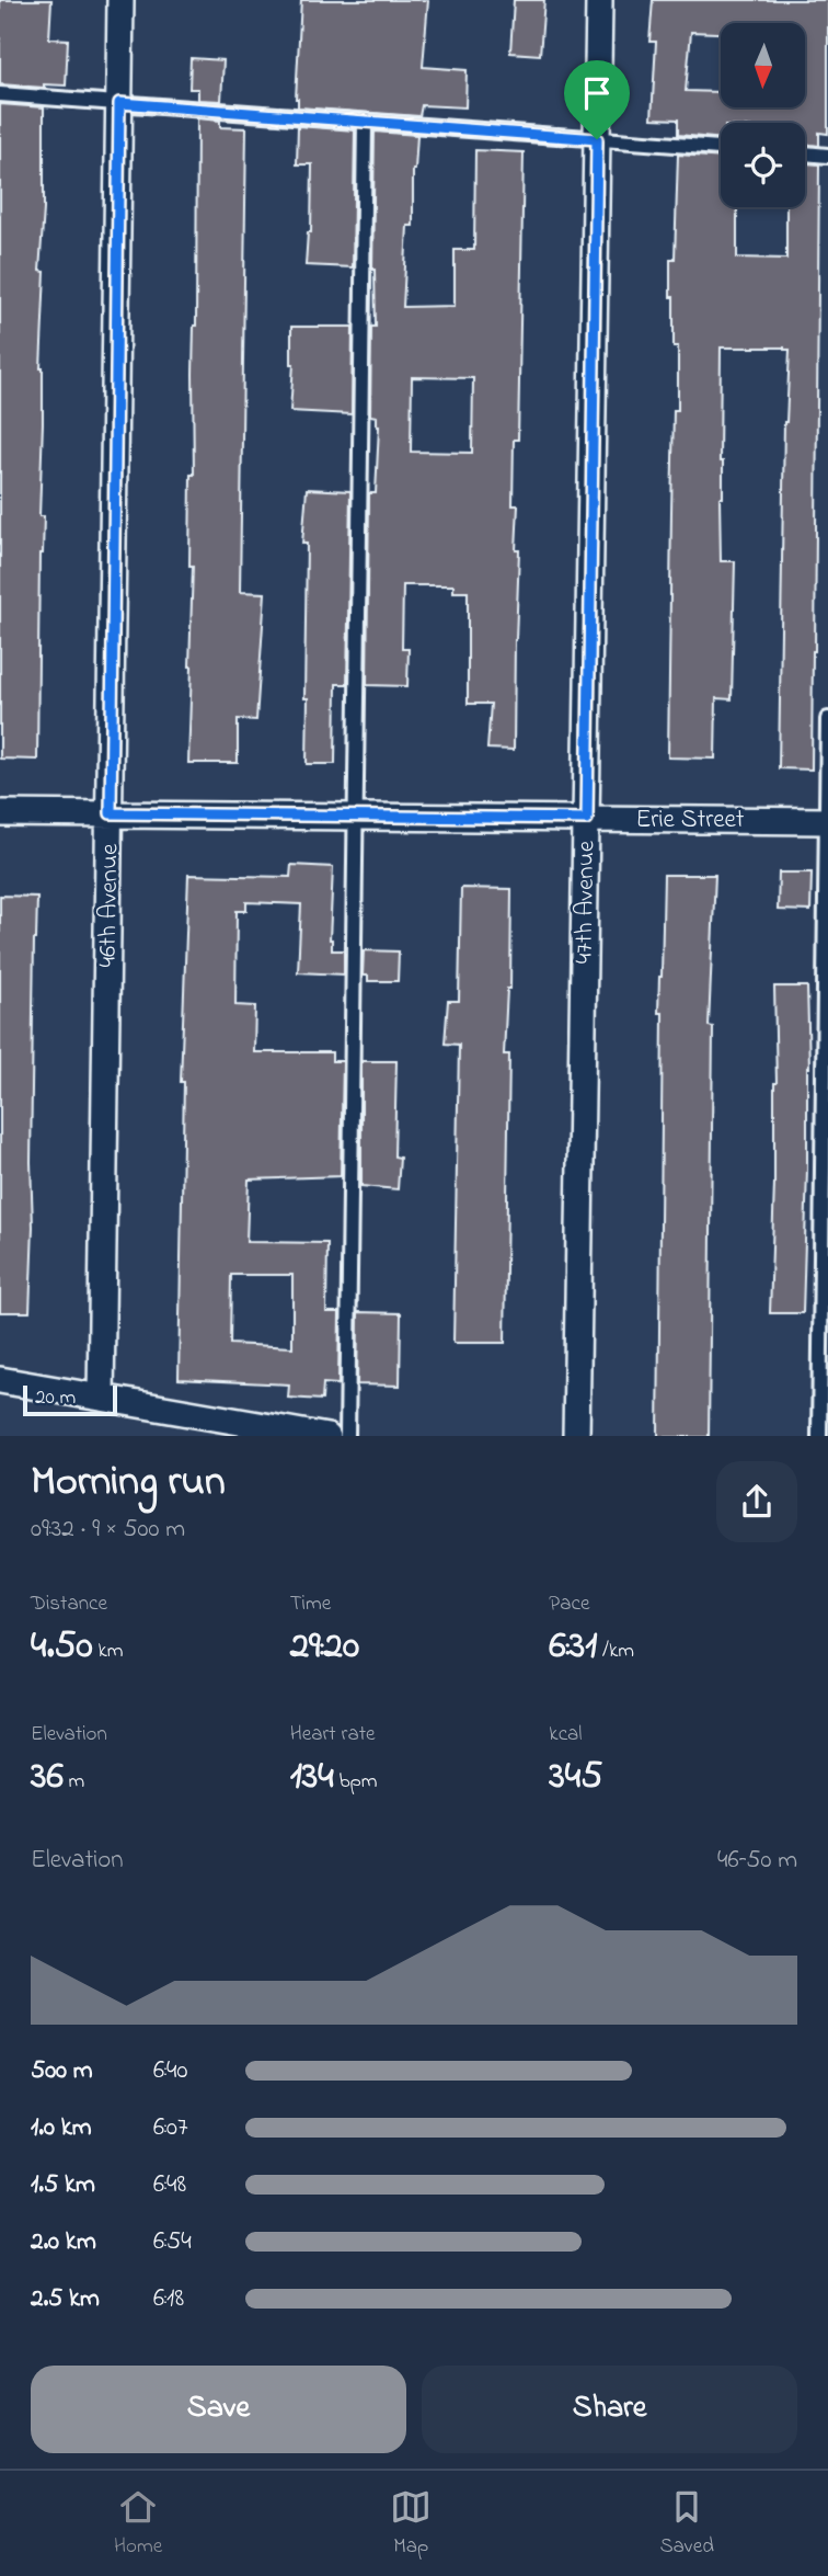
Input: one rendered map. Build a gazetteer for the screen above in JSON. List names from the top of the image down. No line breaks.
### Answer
{"streets":{"street":["Erie Street","47th Avenue","46th Avenue"]},"crossings":[["Erie Street","47th Avenue"],["Erie Street","46th Avenue"]],"scale_bar":"20 m","north":"bottom","page":{"scale":"20 m","heading":["Morning run","09:32 · 9 × 500 m"],"stats":[["Distance","4.50 km"],["Time","29:20"],["Pace","6:31 /km"],["Elevation","36 m"],["Heart rate","134 bpm"],["kcal","345"]],"chart":["Elevation","46–50 m"],"list":[{"name":"500 m","note":"6:40"},{"name":"1.0 km","note":"6:07"},{"name":"1.5 km","note":"6:48"},{"name":"2.0 km","note":"6:54"},{"name":"2.5 km","note":"6:18"}],"buttons":["Save","Share"],"tabs":["Home","Map","Saved"]}}
